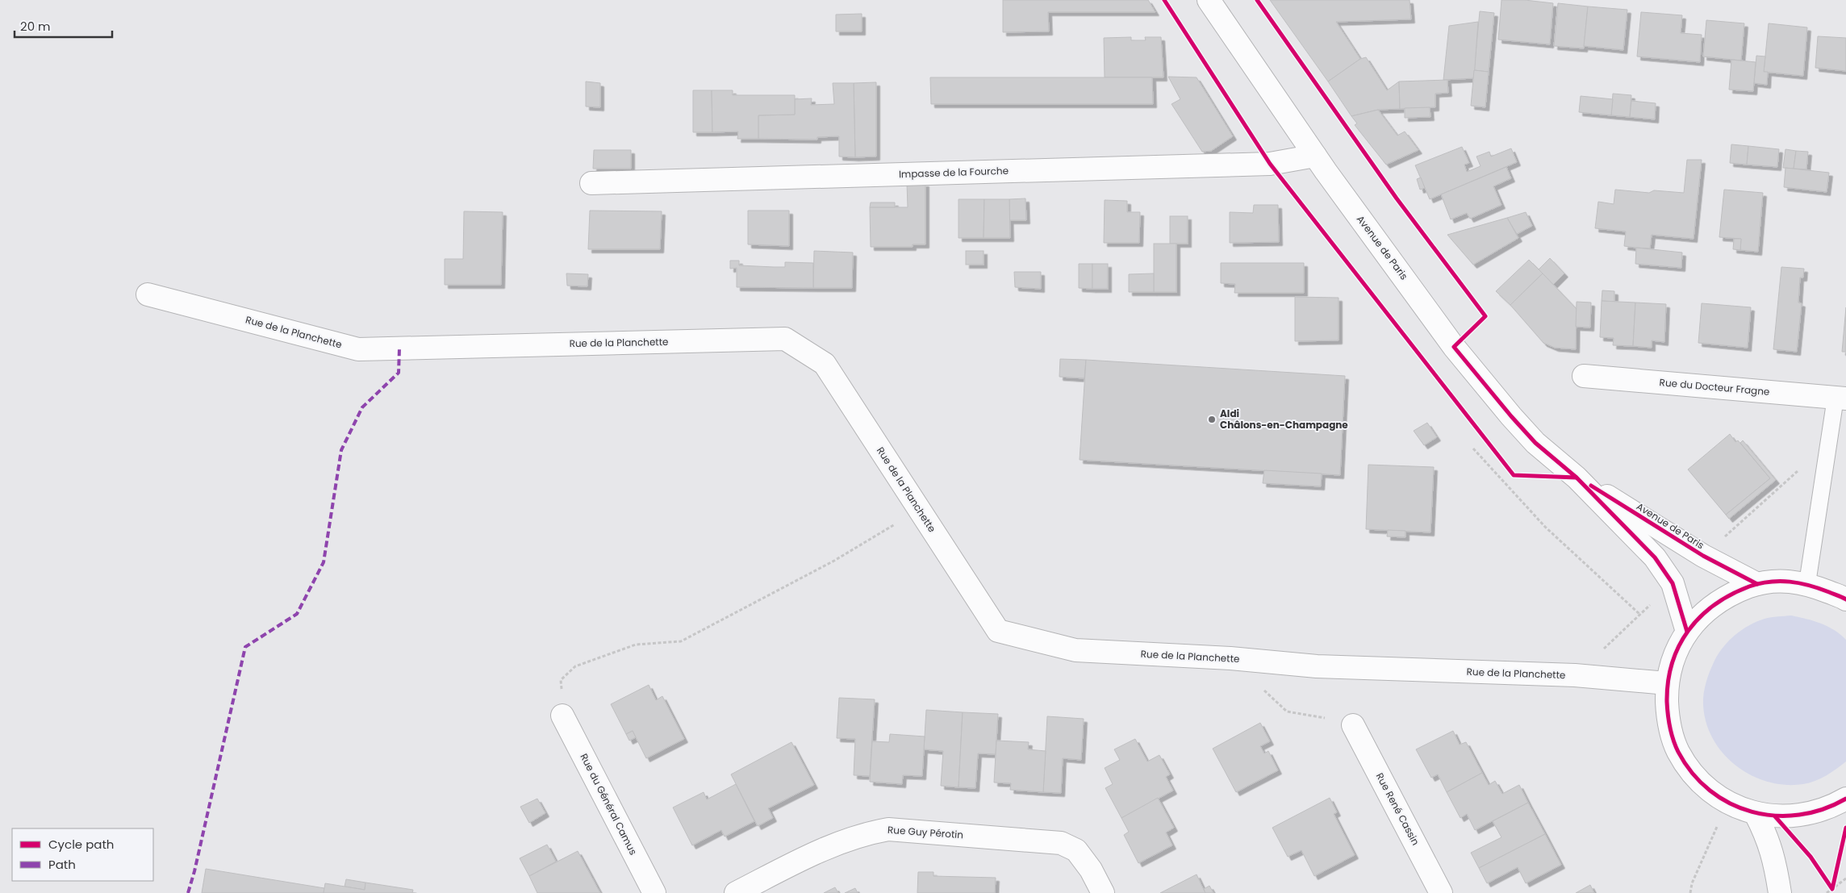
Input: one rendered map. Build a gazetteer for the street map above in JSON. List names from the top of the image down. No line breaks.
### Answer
{"streets":{"street":["Impasse de la Fourche","Avenue de Paris","Rue de la Planchette","Rue du Docteur Fragne","Rue du Général Camus","Rue René Cassin","Rue Guy Pérotin"]},"crossings":[["Impasse de la Fourche","Avenue de Paris"]],"places":["Aldi Châlons-en-Champagne"],"legend":["Cycle path","Path"],"scale_bar":"20 m"}
